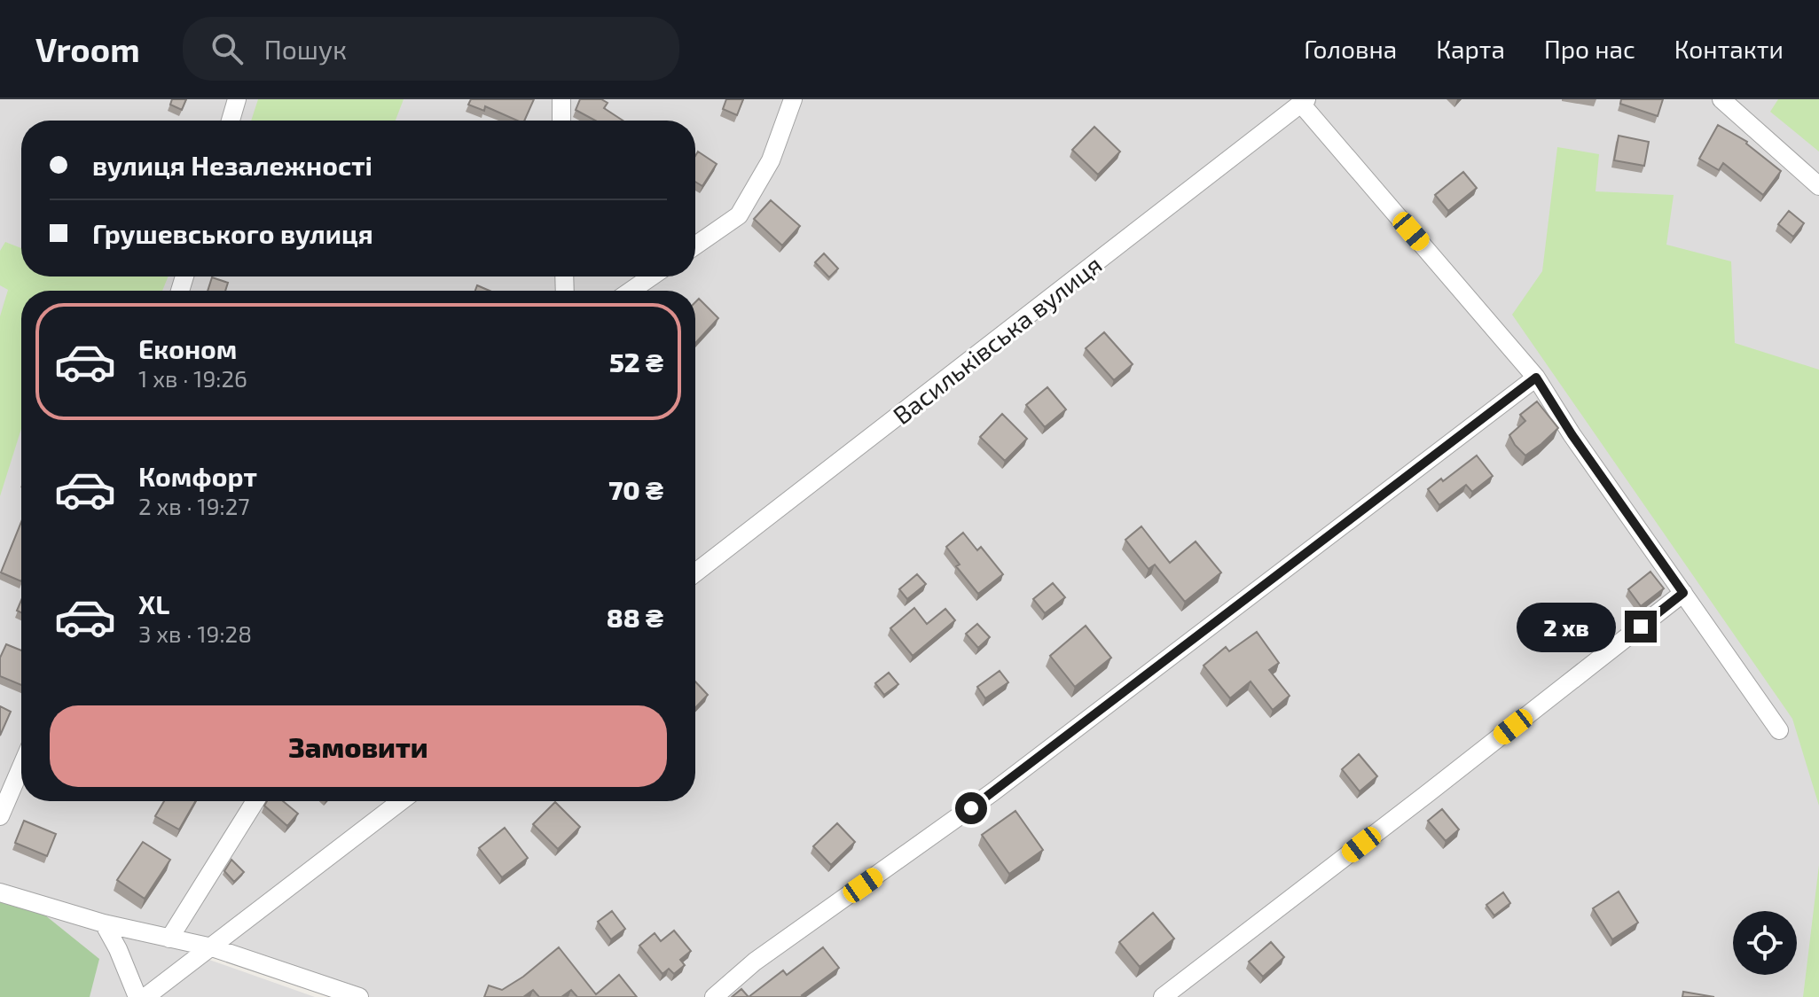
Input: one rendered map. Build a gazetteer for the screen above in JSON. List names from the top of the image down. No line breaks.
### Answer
{"streets":{"street":["Васильківська вулиця"]},"page":{"header":"Vroom","search":"Пошук","nav":["Головна","Карта","Про нас","Контакти"],"banner":["вулиця Незалежності","Грушевського вулиця"],"list":[{"name":"Економ","note":"1 хв · 19:26","value":"52 ₴"},{"name":"Комфорт","note":"2 хв · 19:27","value":"70 ₴"},{"name":"XL","note":"3 хв · 19:28","value":"88 ₴"}],"bubble":"2 хв","buttons":"Замовити"}}
